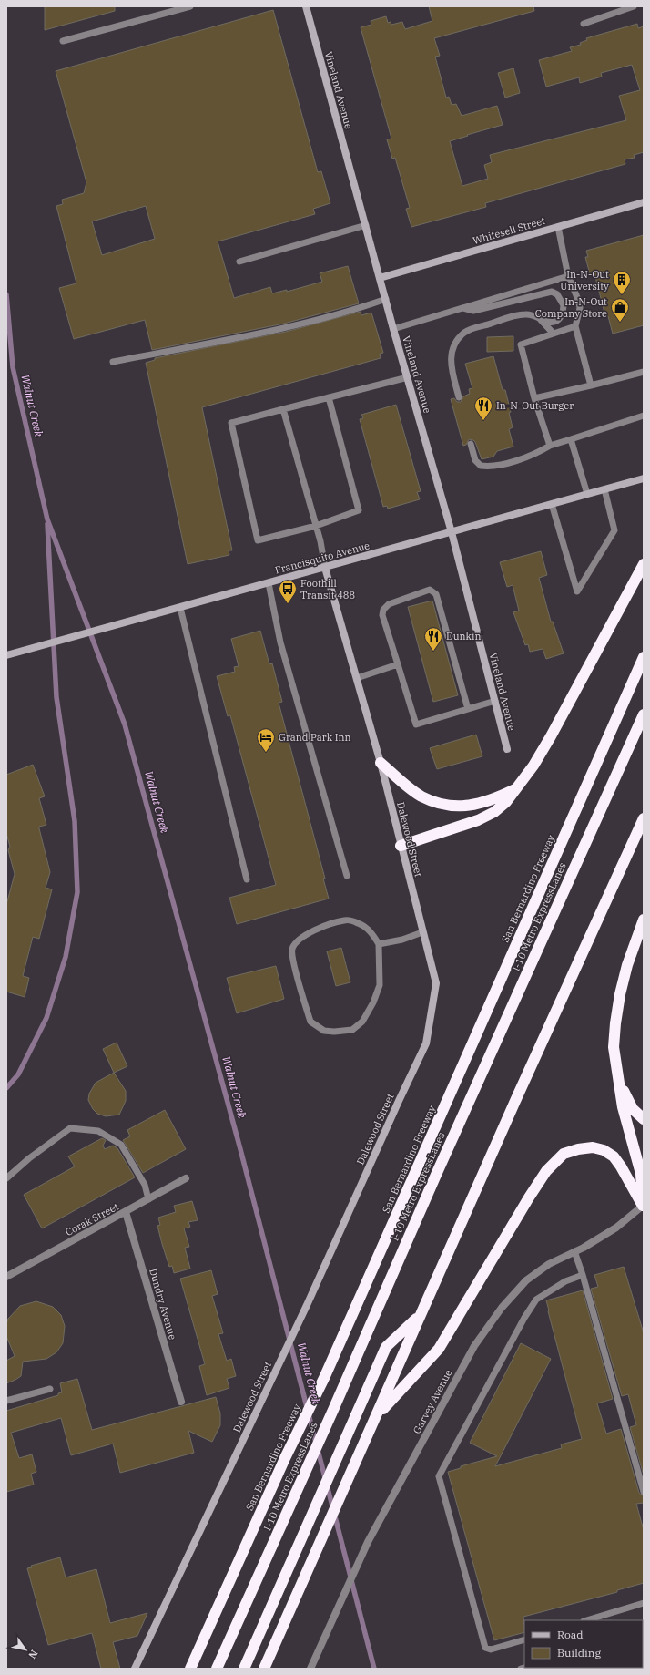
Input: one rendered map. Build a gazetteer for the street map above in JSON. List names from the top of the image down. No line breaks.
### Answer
{"streets":{"highway":["San Bernardino Freeway","I-10 Metro ExpressLanes"],"street":["Vineland Avenue","Whitesell Street","Francisquito Avenue","Dalewood Street","Corak Street","Dundry Avenue","Garvey Avenue"]},"crossings":[["Vineland Avenue","Whitesell Street"],["Vineland Avenue","Francisquito Avenue"],["Francisquito Avenue","Dalewood Street"],["Corak Street","Dundry Avenue"]],"water":["Walnut Creek"],"places":{"building":["In-N-Out University"],"shop":["In-N-Out Company Store"],"restaurant":["In-N-Out Burger","Dunkin'"],"bus stop":["Foothill Transit 488"],"hotel":["Grand Park Inn"]},"legend":["Road","Building"],"north":"bottom right"}
